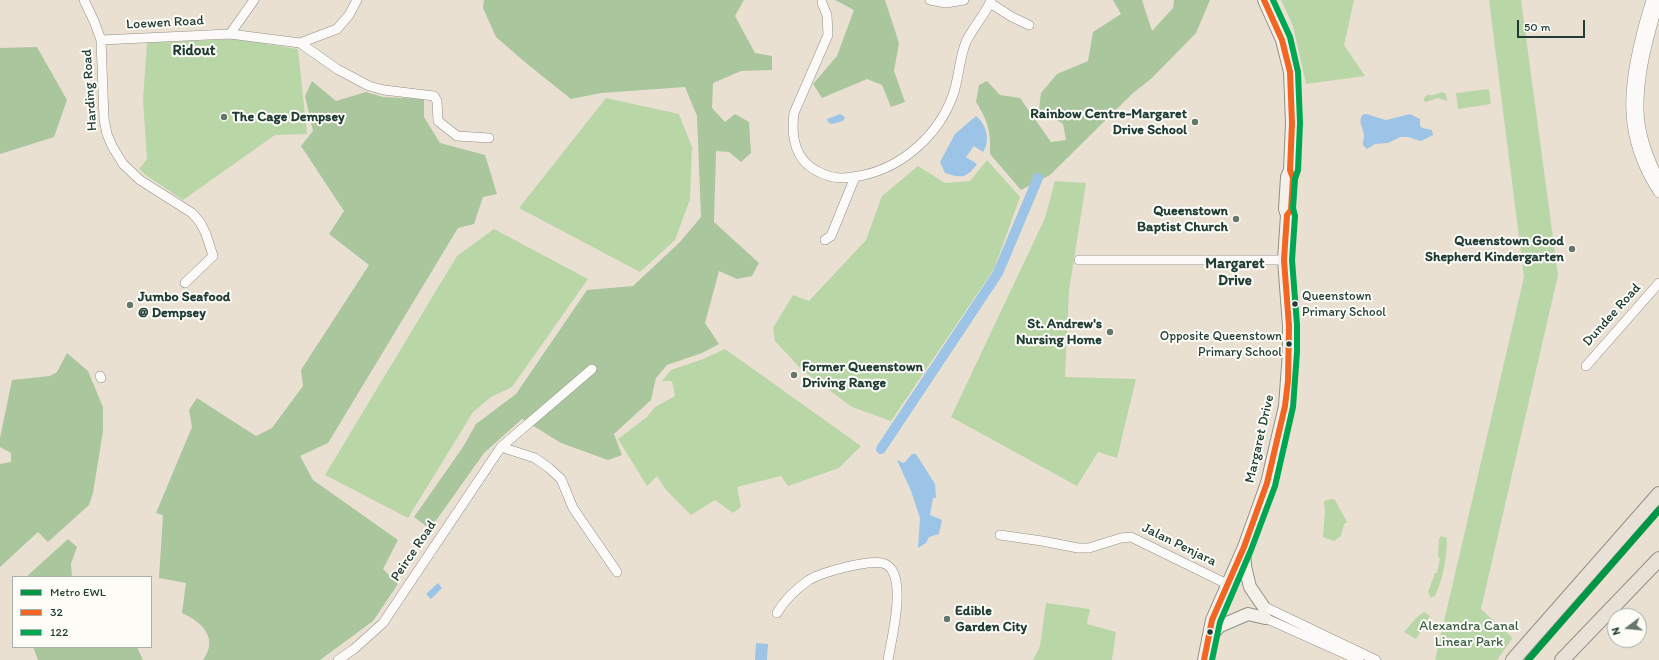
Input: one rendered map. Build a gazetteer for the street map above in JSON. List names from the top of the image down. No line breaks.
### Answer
{"streets":{"street":["Loewen Road","Harding Road","Dundee Road","Margaret Drive","Jalan Penjara","Peirce Road"]},"crossings":[["Loewen Road","Harding Road"],["Margaret Drive","Jalan Penjara"]],"districts":["Ridout","Margaret Drive"],"parks":["Alexandra Canal Linear Park"],"places":["The Cage Dempsey","Rainbow Centre-Margaret Drive School","Queenstown Baptist Church","Queenstown Good Shepherd Kindergarten","Queenstown Primary School","Jumbo Seafood @ Dempsey","St. Andrew's Nursing Home","Opposite Queenstown Primary School","Former Queenstown Driving Range","Edible Garden City"],"lines":["transit line 32","transit line 122","metro line EWL"],"legend":["Metro EWL","32","122"],"scale_bar":"50 m","north":"left"}
